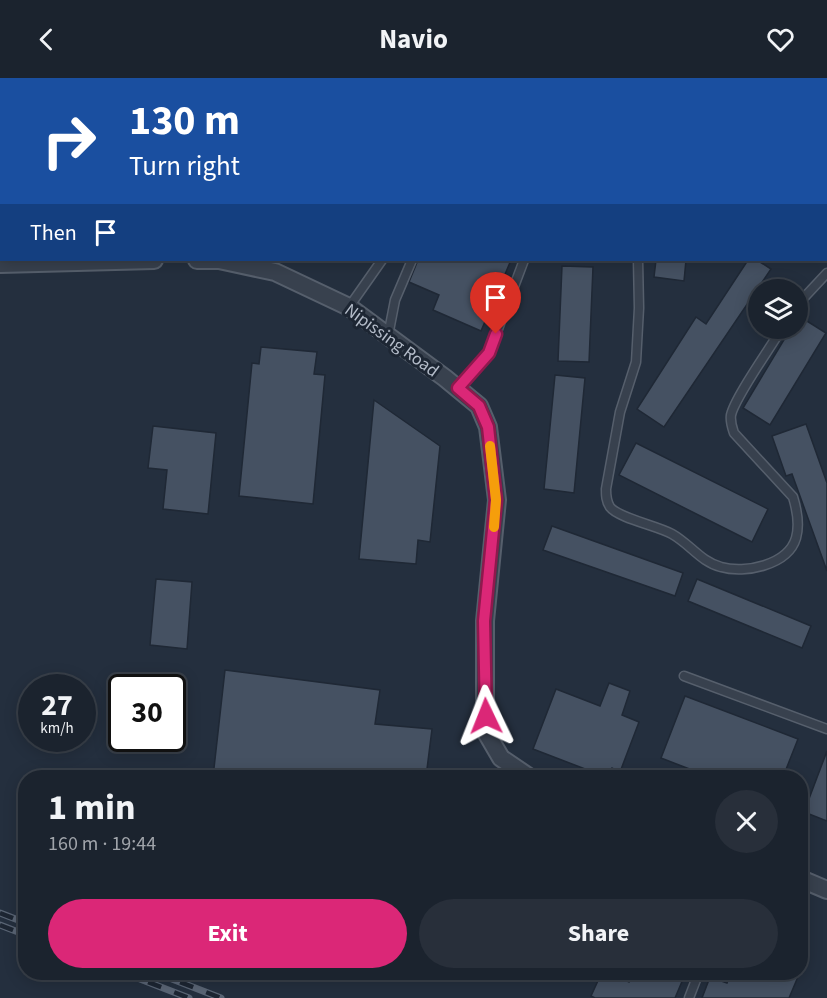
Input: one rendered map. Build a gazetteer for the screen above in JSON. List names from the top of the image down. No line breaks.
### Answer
{"streets":{"street":["Nipissing Road"]},"page":{"header":"Navio","turn":["130 m","Turn right"],"then":"Then","speed":"27 km/h","limit":"30","heading":["1 min","160 m · 19:44"],"buttons":["Exit","Share"]}}
